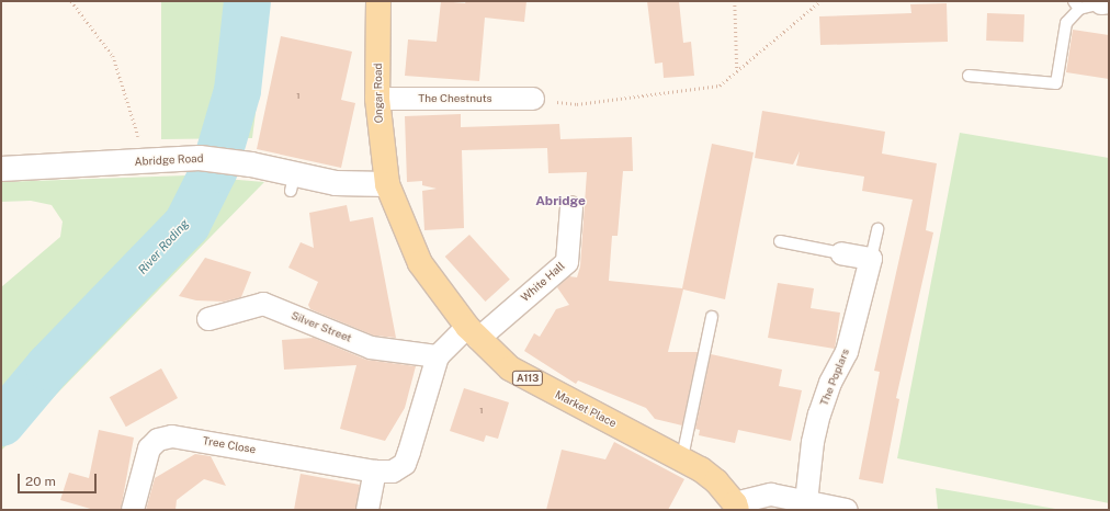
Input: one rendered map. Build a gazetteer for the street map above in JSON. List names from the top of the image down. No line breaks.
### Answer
{"streets":{"main road":["Ongar Road","Abridge Road","A113","Market Place"],"street":["The Chestnuts","White Hall","Silver Street","The Poplars","Tree Close"]},"crossings":[["Ongar Road","The Chestnuts"],["Ongar Road","Abridge Road"],["Ongar Road","Market Place"],["Abridge Road","Market Place"],["White Hall","Market Place"],["White Hall","Tree Close"],["Silver Street","Tree Close"],["Market Place","Tree Close"]],"districts":["Abridge"],"water":["River Roding"],"house_numbers":["1","1"],"scale_bar":"20 m"}
